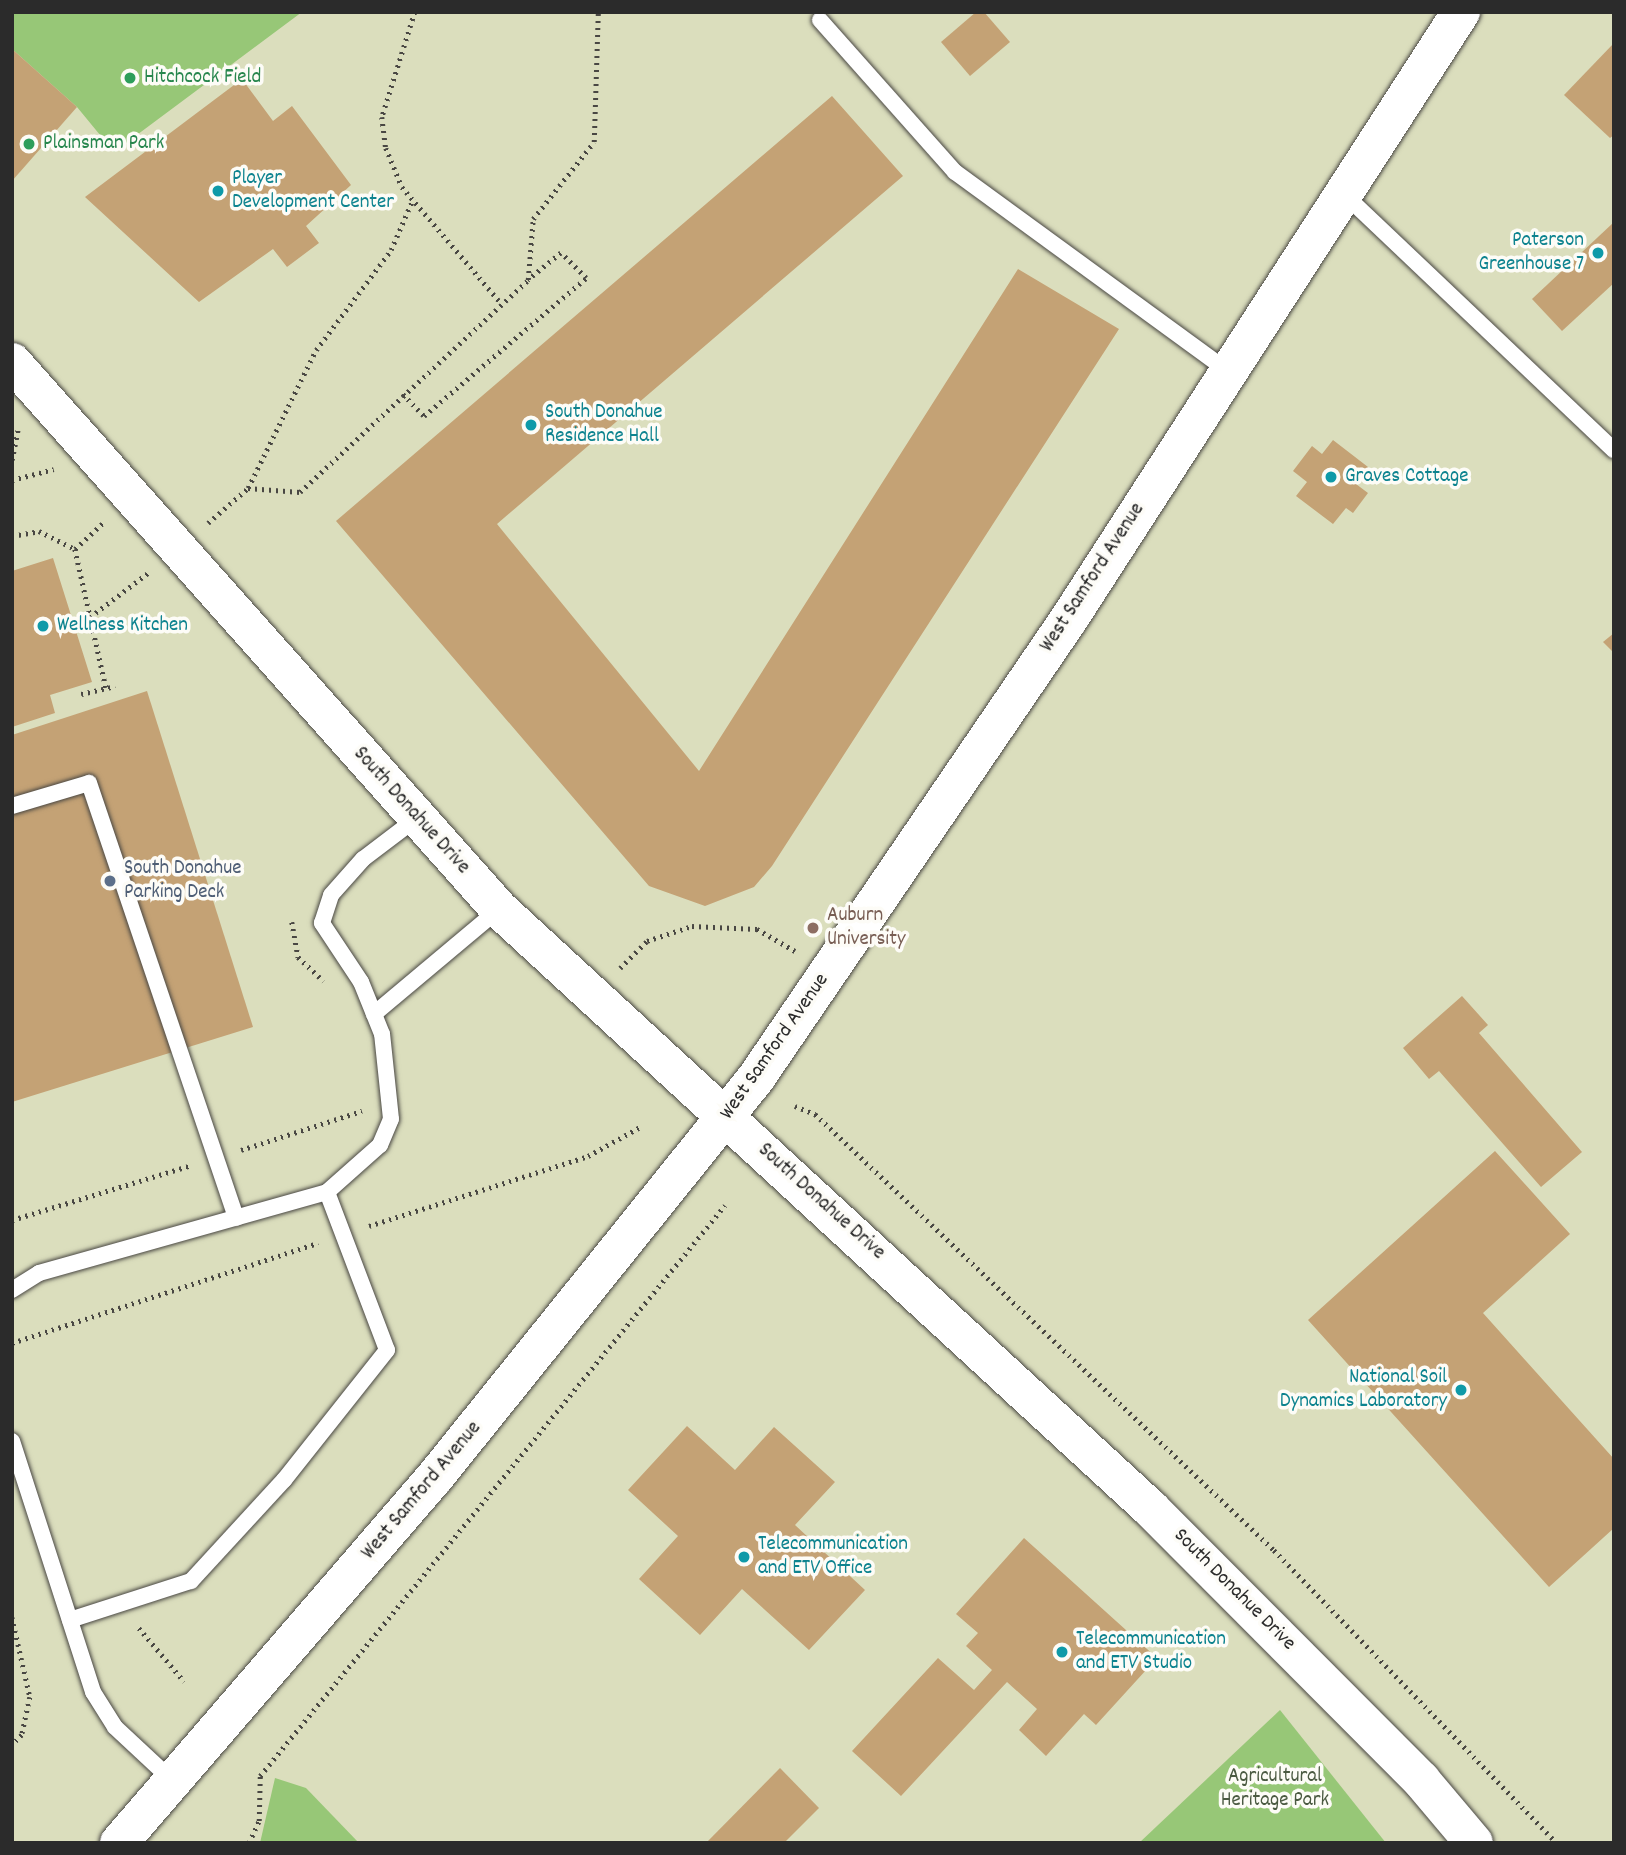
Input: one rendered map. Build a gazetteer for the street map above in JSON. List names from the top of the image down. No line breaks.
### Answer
{"streets":{"street":["West Samford Avenue","South Donahue Drive"]},"crossings":[["West Samford Avenue","South Donahue Drive"]],"parks":["Agricultural Heritage Park"],"places":["Hitchcock Field","Plainsman Park","Player Development Center","Paterson Greenhouse 7","South Donahue Residence Hall","Graves Cottage","Wellness Kitchen","South Donahue Parking Deck","Auburn University","National Soil Dynamics Laboratory","Telecommunication and ETV Office","Telecommunication and ETV Studio"]}
